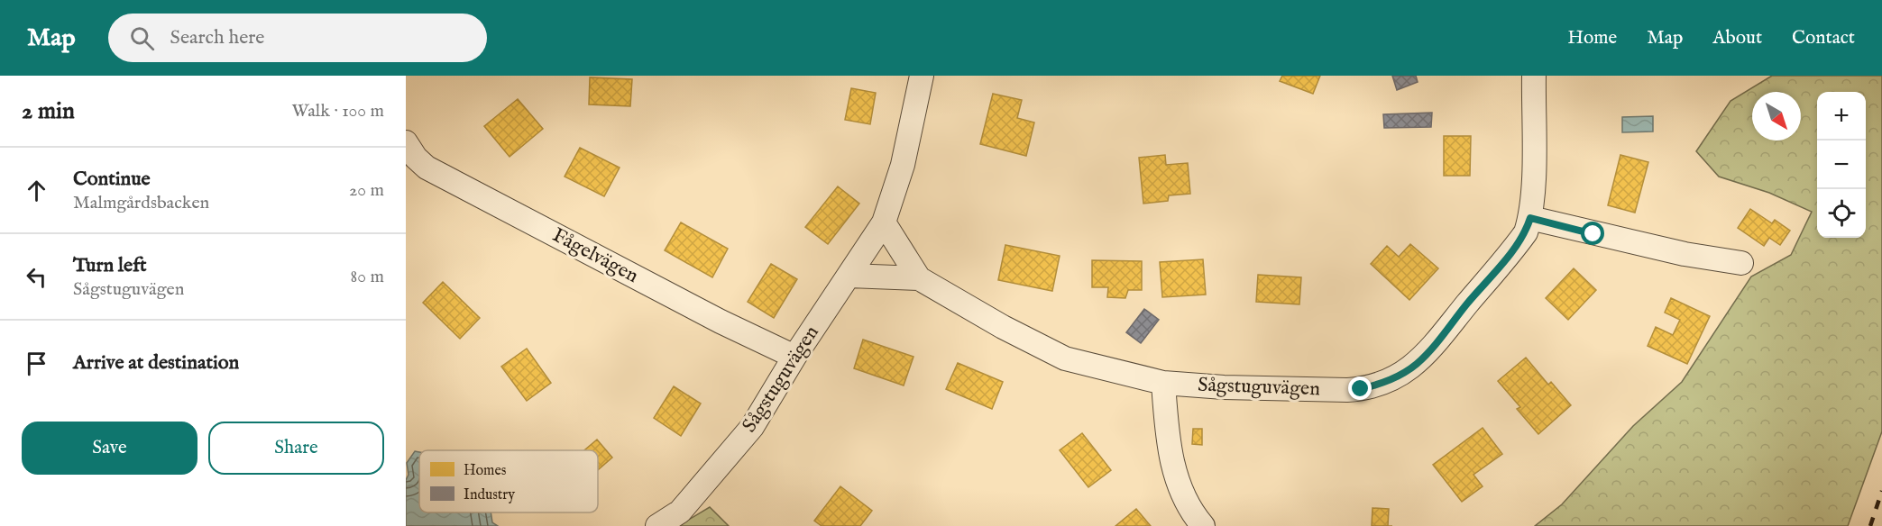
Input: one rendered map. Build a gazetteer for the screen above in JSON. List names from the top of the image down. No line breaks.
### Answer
{"streets":{"street":["Fågelvägen","Sågstuguvägen"]},"crossings":[["Fågelvägen","Sågstuguvägen"]],"legend":["Homes","Industry"],"north":"bottom right","page":{"header":"Map","search":"Search here","nav":["Home","Map","About","Contact"],"heading":["2 min","Walk · 100 m"],"map_buttons":["+","−"],"list":[["Continue","Malmgårdsbacken","20 m"],["Turn left","Sågstuguvägen","80 m"],"Arrive at destination"],"buttons":["Save","Share"]}}
